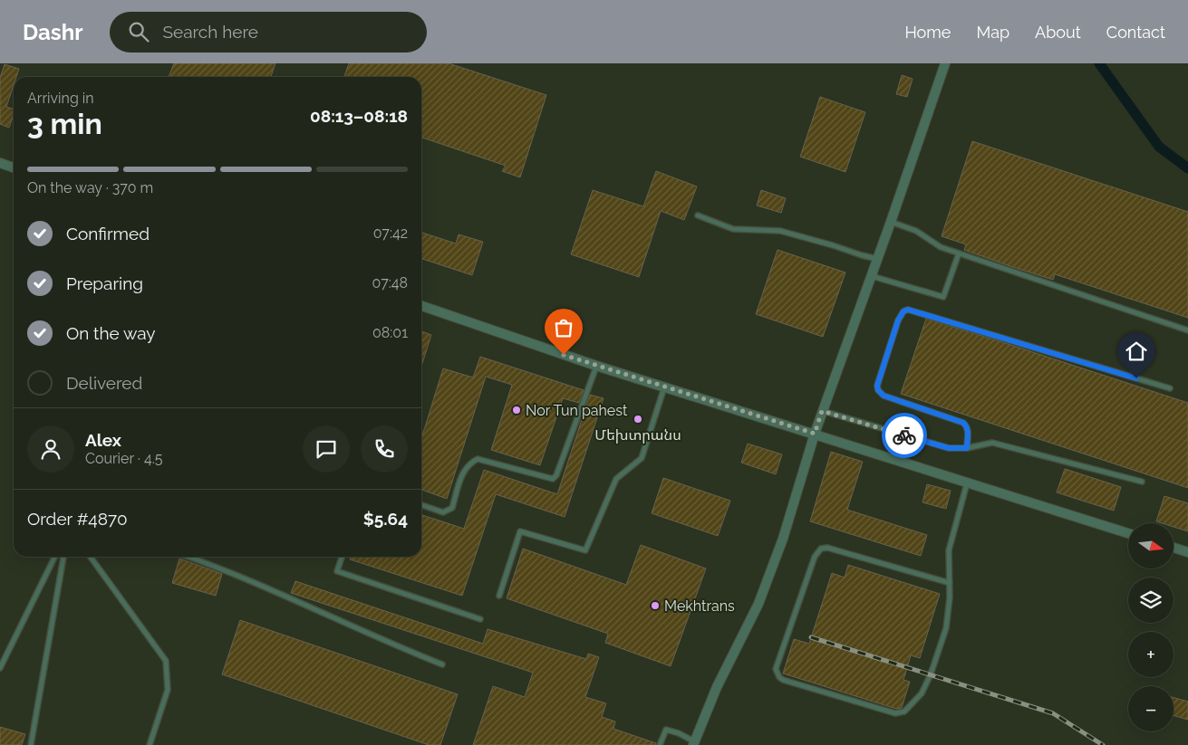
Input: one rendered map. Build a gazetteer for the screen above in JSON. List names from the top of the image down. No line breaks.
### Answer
{"places":["Nor Tun pahest","Մեխտրանս","Mekhtrans"],"north":"right","page":{"header":"Dashr","search":"Search here","nav":["Home","Map","About","Contact"],"heading":["3 min","Arriving in","08:13–08:18"],"panel":["Alex","Courier · 4.5","Order #4870","$5.64"],"bar":"On the way · 370 m","list":[["Confirmed","07:42"],["Preparing","07:48"],["On the way","08:01"],"Delivered"],"map_buttons":["+","−"]}}
